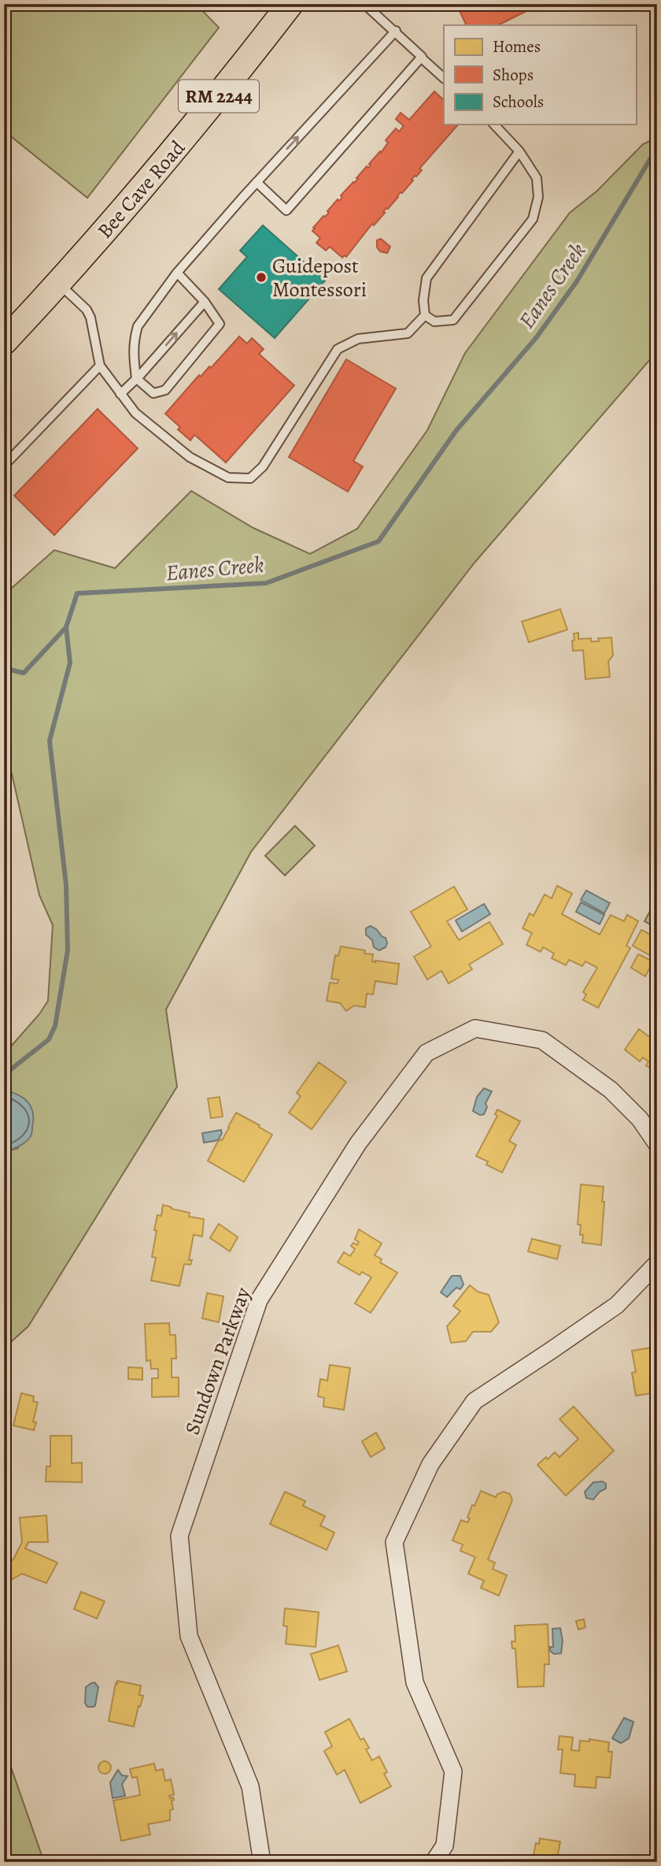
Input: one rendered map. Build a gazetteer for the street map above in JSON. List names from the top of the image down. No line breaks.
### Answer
{"streets":{"main road":["RM 2244","Bee Cave Road"],"street":["Sundown Parkway"]},"water":["Eanes Creek"],"places":["Guidepost Montessori"],"legend":["Homes","Shops","Schools"]}
